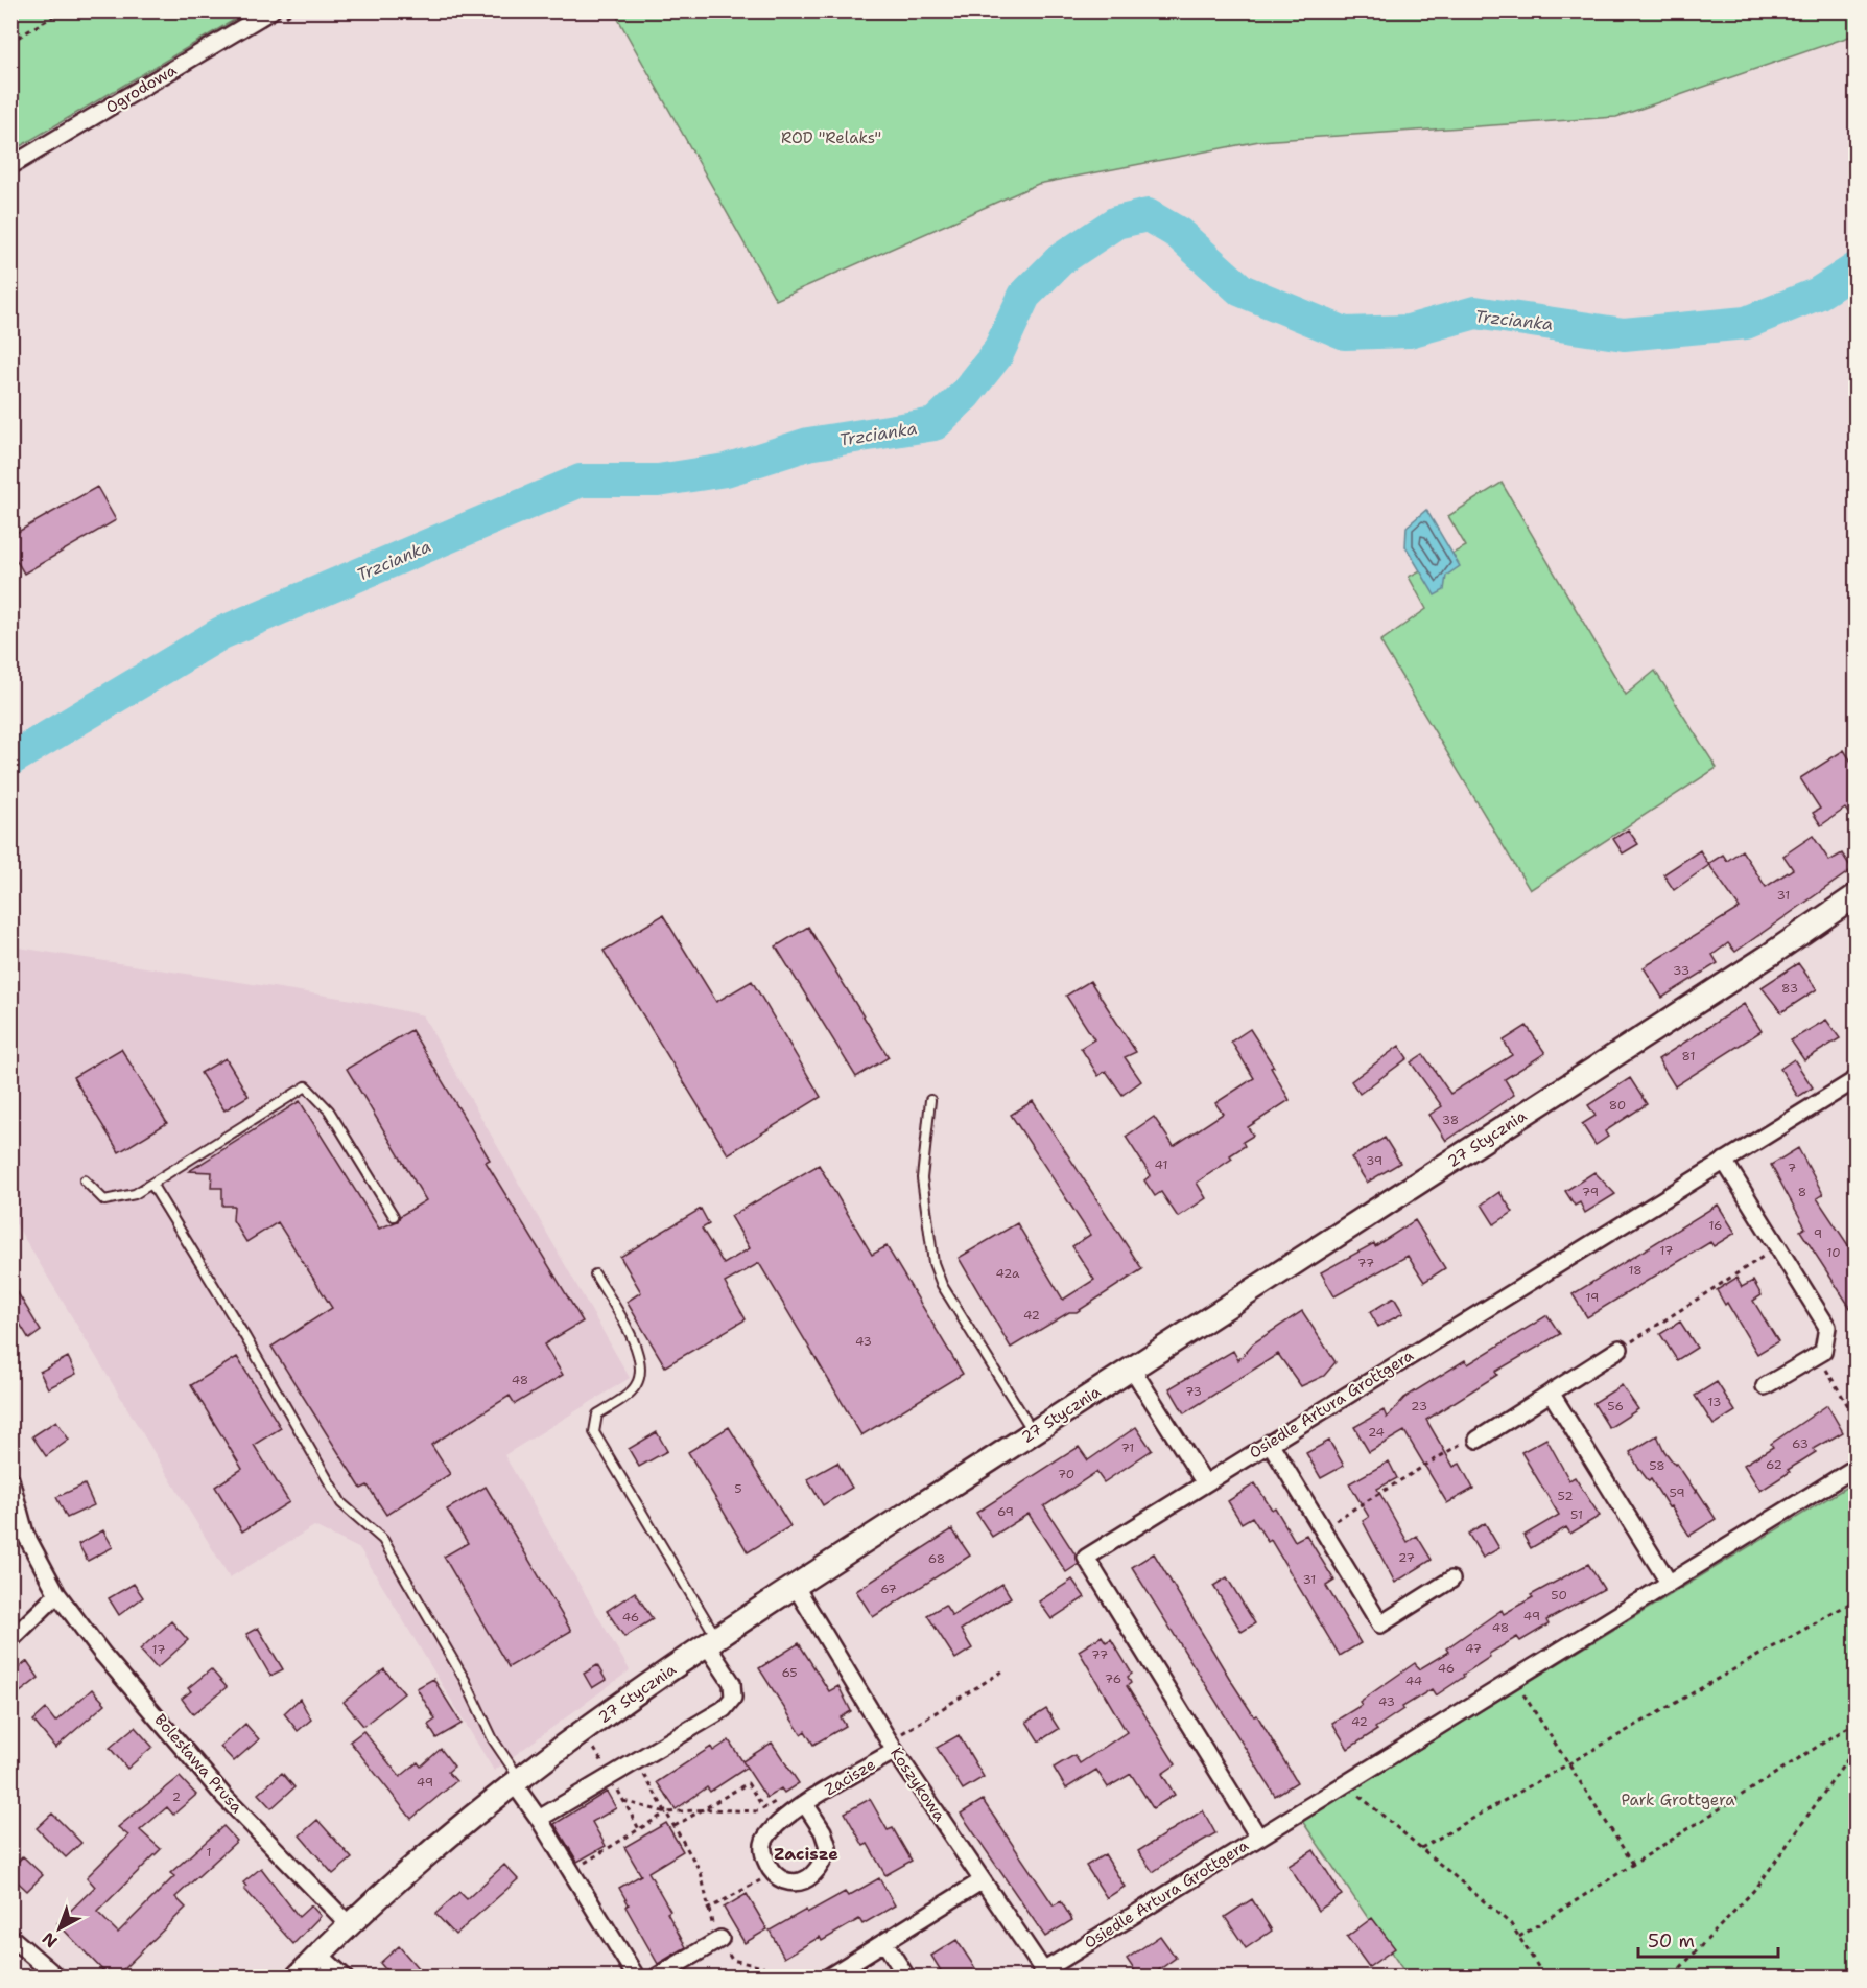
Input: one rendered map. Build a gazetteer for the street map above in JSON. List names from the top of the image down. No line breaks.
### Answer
{"streets":{"main road":["27 Stycznia"],"street":["Ogrodowa","Osiedle Artura Grottgera","Bolesława Prusa","Zacisze","Koszykowa"]},"crossings":[["27 Stycznia","Bolesława Prusa"],["27 Stycznia","Koszykowa"],["Osiedle Artura Grottgera","Koszykowa"],["Zacisze","Koszykowa"]],"districts":["Zacisze"],"water":["Trzcianka"],"parks":["ROD \"Relaks\"","Park Grottgera"],"house_numbers":["31","33","83","81","80","38","39","41","7","79","8","16","9","17","10","77","18","42a","19","42","43","48","73","13","23","56","24","63","71","62","58","70","5","59","52","69","51","27","68","31","67","50","49","46","48","47","17","77","46","65","76","44","43","42","49","2","1"],"scale_bar":"50 m","north":"bottom left"}
